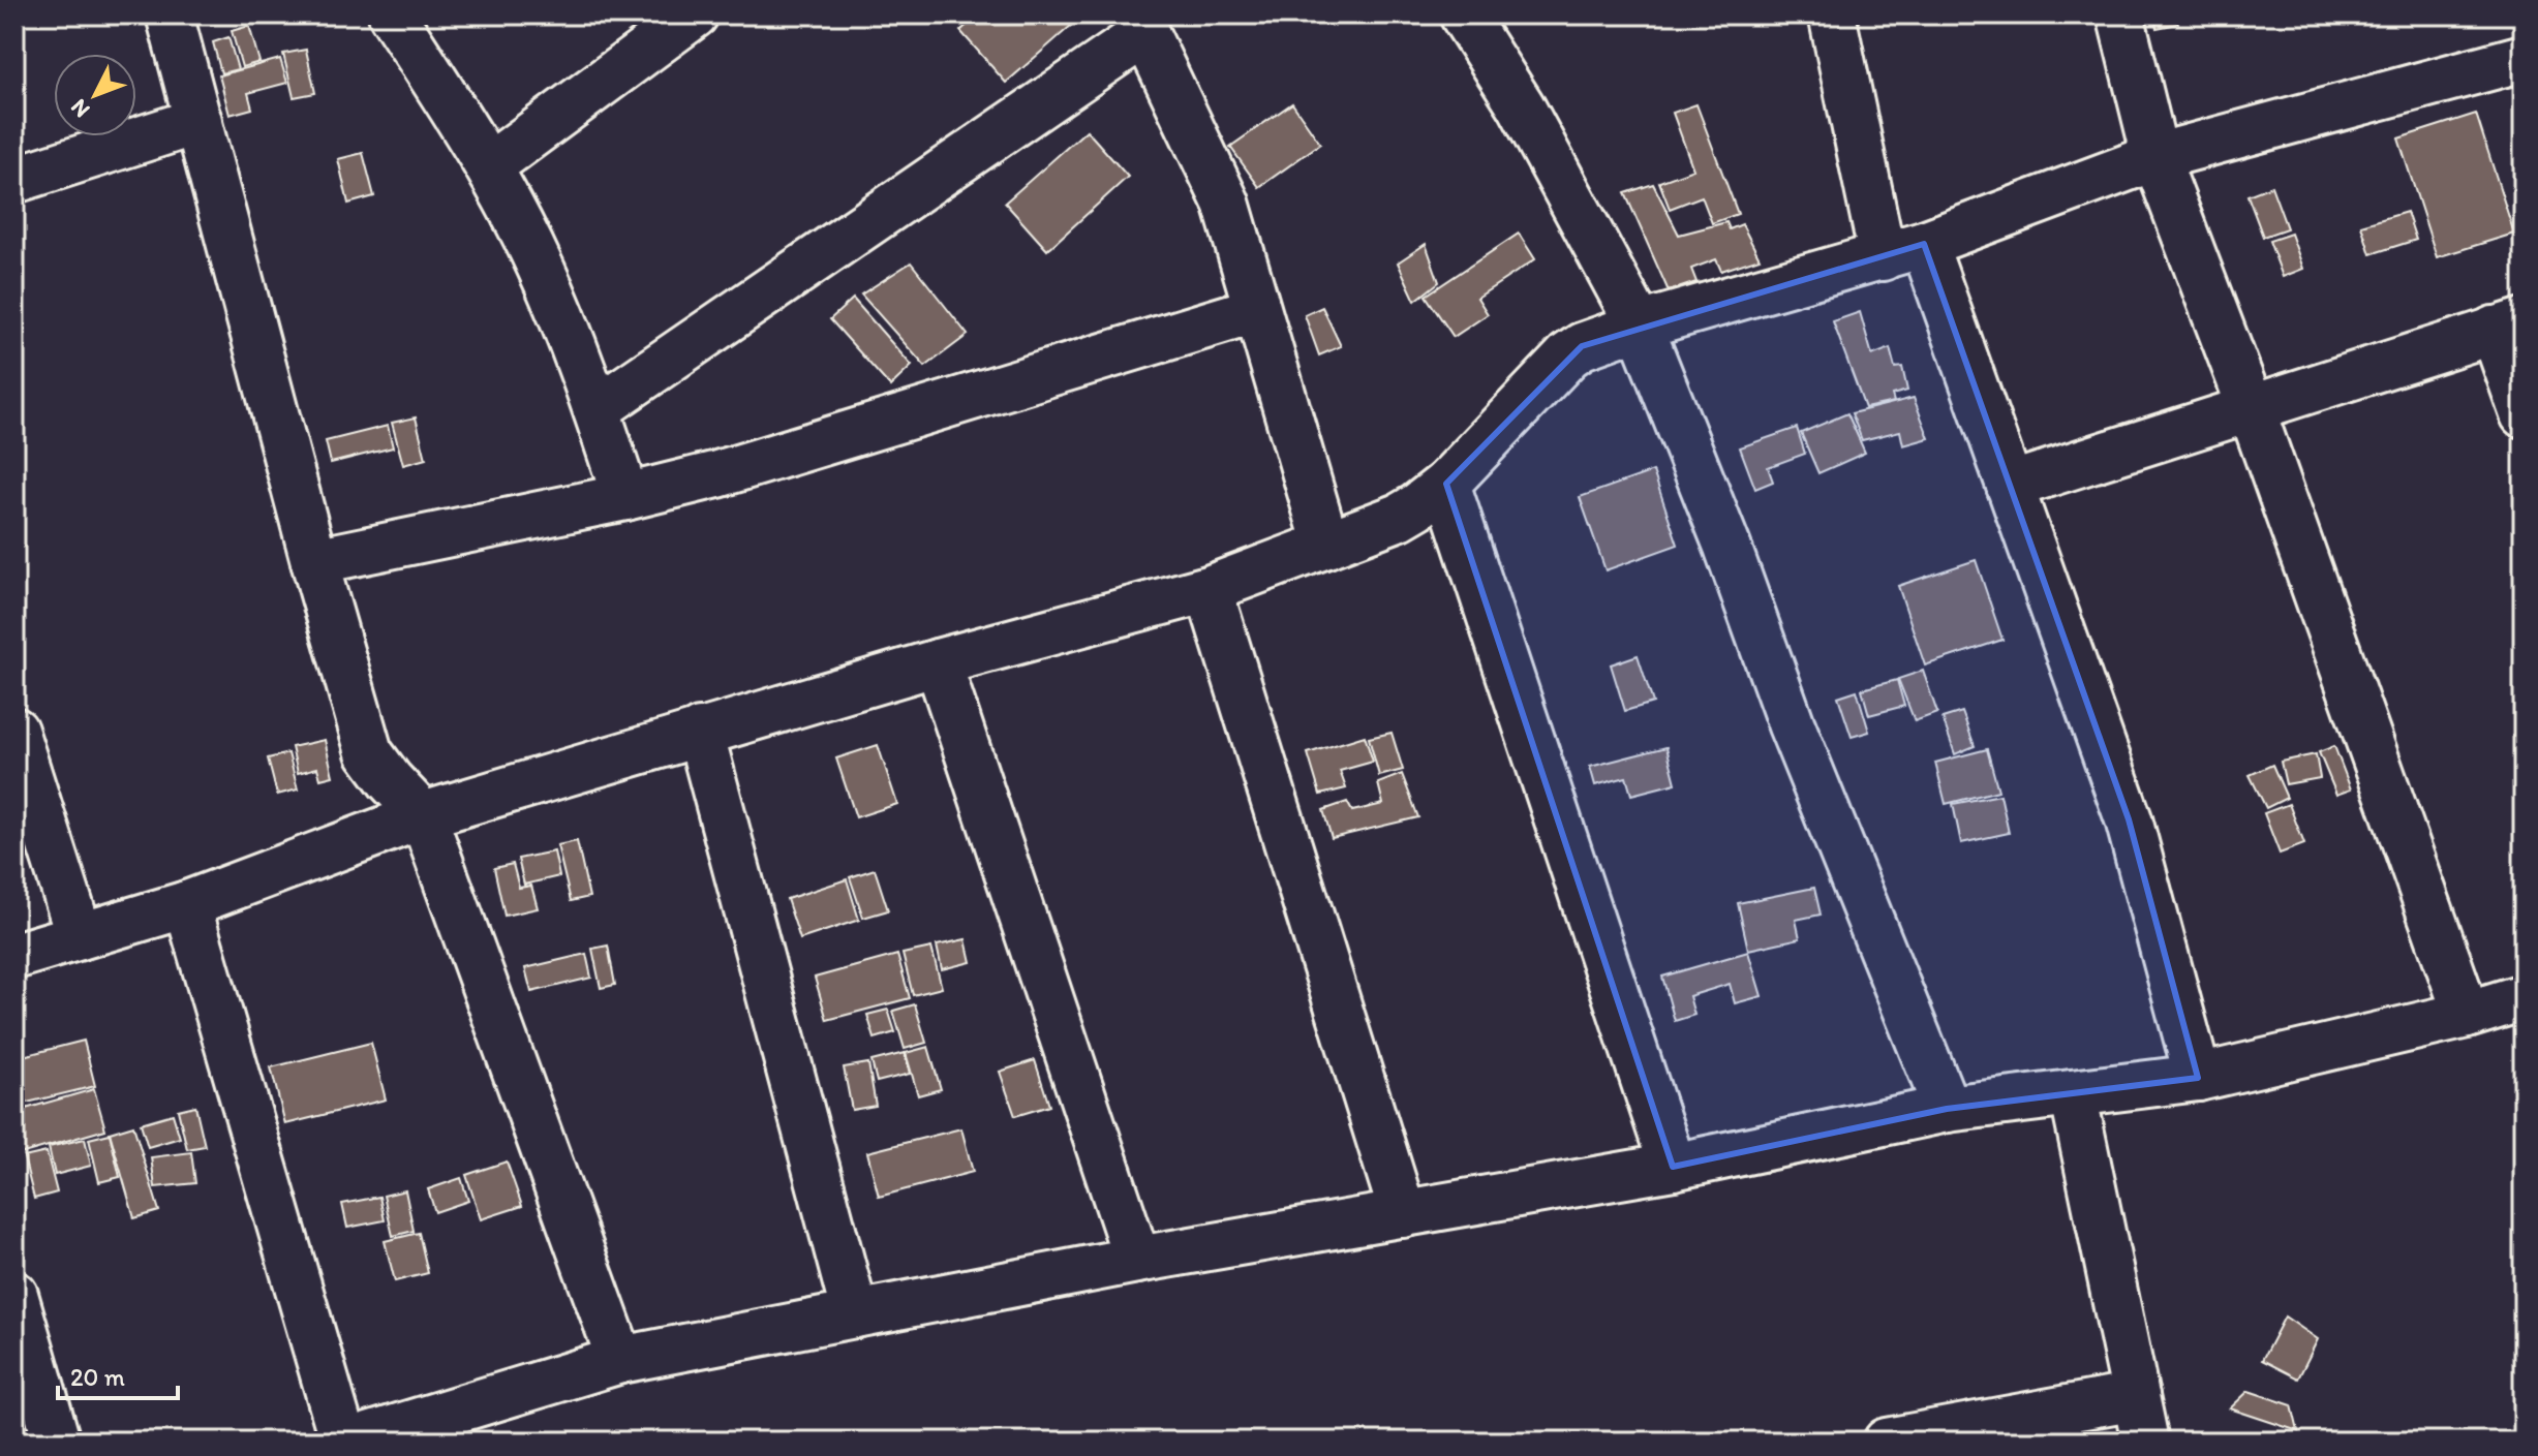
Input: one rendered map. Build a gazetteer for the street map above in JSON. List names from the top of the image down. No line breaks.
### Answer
{"scale_bar":"20 m","north":"bottom left"}
